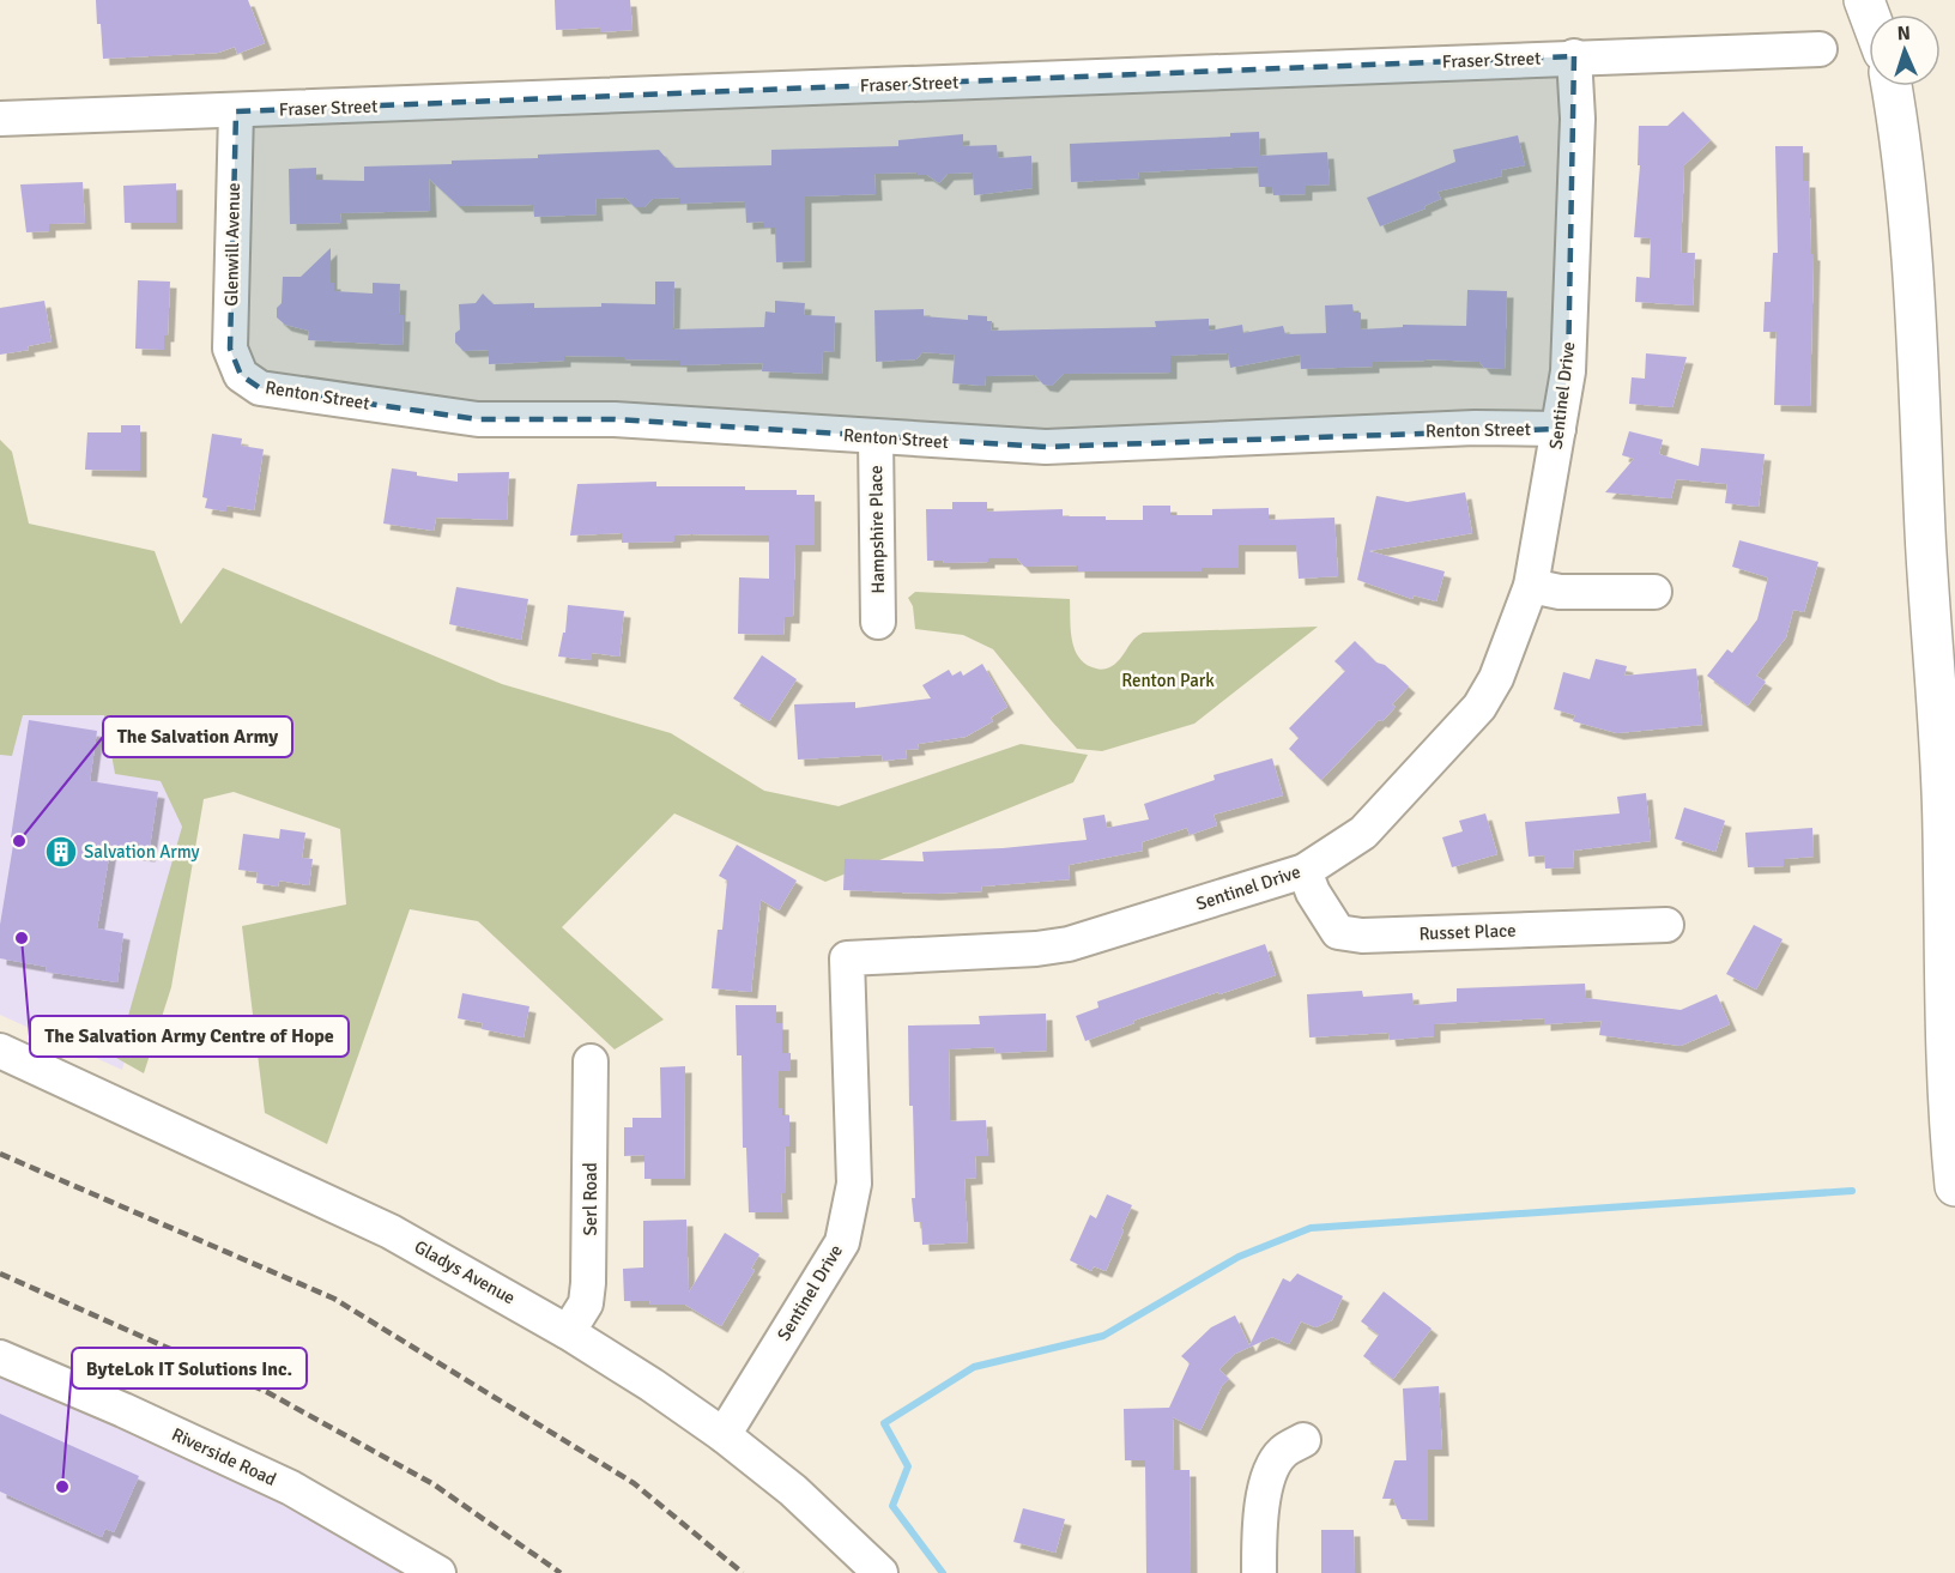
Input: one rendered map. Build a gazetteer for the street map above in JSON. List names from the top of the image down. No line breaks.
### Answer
{"streets":{"street":["Fraser Street","Glenwill Avenue","Renton Street","Sentinel Drive","Hampshire Place","Russet Place","Serl Road","Gladys Avenue","Riverside Road"]},"crossings":[["Fraser Street","Glenwill Avenue"],["Fraser Street","Sentinel Drive"],["Glenwill Avenue","Renton Street"],["Renton Street","Sentinel Drive"],["Renton Street","Hampshire Place"],["Sentinel Drive","Russet Place"],["Sentinel Drive","Gladys Avenue"],["Serl Road","Gladys Avenue"]],"parks":["Renton Park"],"places":{"other":["The Salvation Army","The Salvation Army Centre of Hope","ByteLok IT Solutions Inc."],"building":["Salvation Army"]},"north":"top"}
